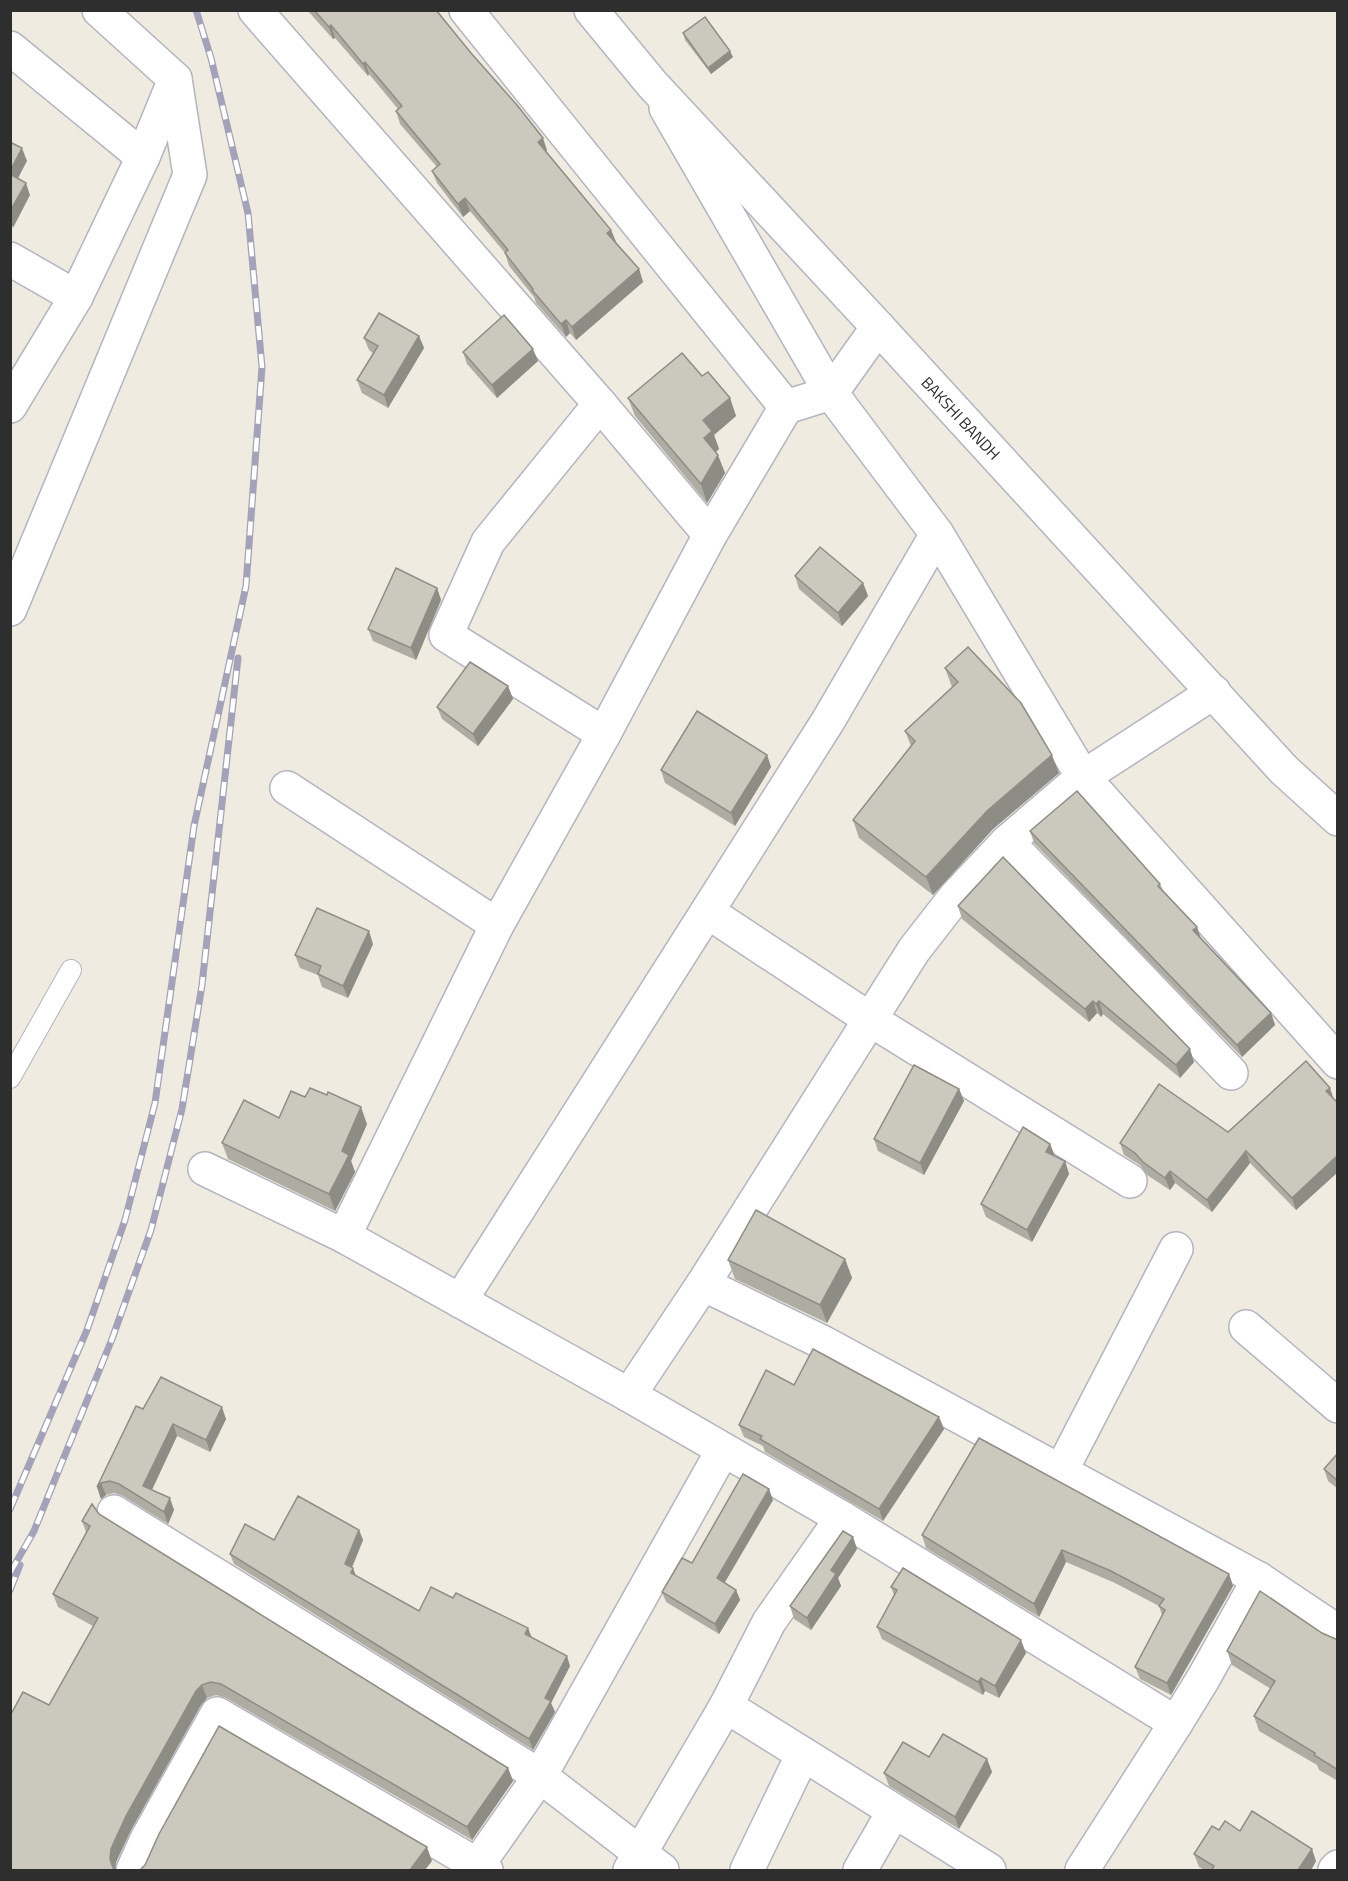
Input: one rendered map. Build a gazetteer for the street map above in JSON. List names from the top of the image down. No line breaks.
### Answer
{"streets":{"street":["BAKSHI BANDH"]}}
